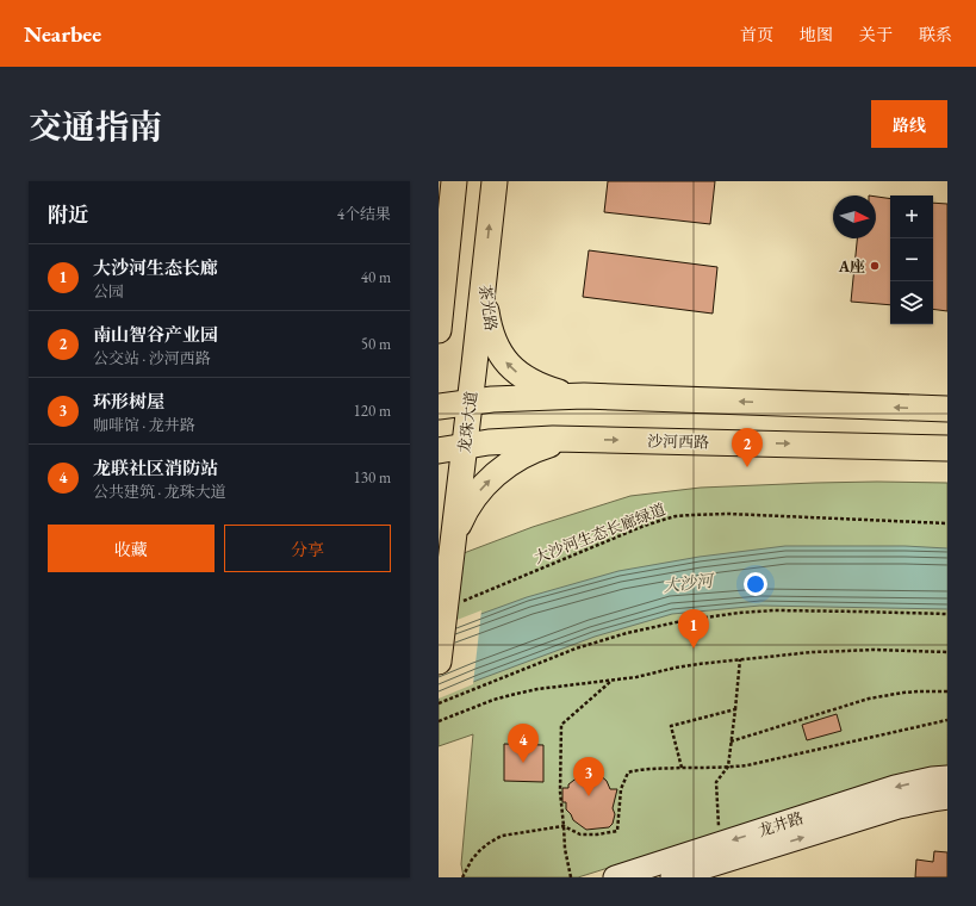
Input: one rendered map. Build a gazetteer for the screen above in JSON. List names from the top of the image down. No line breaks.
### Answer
{"streets":{"main road":["茶光路","龙珠大道","沙河西路"],"street":["龙井路"],"path":["大沙河生态长廊绿道"]},"crossings":[["茶光路","龙珠大道"],["龙珠大道","沙河西路"]],"one_way":["茶光路"],"water":["大沙河"],"places":["A座"],"north":"right","page":{"header":"Nearbee","nav":["首页","地图","关于","联系"],"title":"交通指南","buttons":["路线",["收藏","分享"]],"heading":["附近","4个结果"],"map_buttons":["+","−"],"list":[{"mark":"1","name":"大沙河生态长廊","note":"公园","value":"40 m"},{"mark":"2","name":"南山智谷产业园","note":"公交站 · 沙河西路","value":"50 m"},{"mark":"3","name":"环形树屋","note":"咖啡馆 · 龙井路","value":"120 m"},{"mark":"4","name":"龙联社区消防站","note":"公共建筑 · 龙珠大道","value":"130 m"}],"pins":["2","1","4","3"]}}
